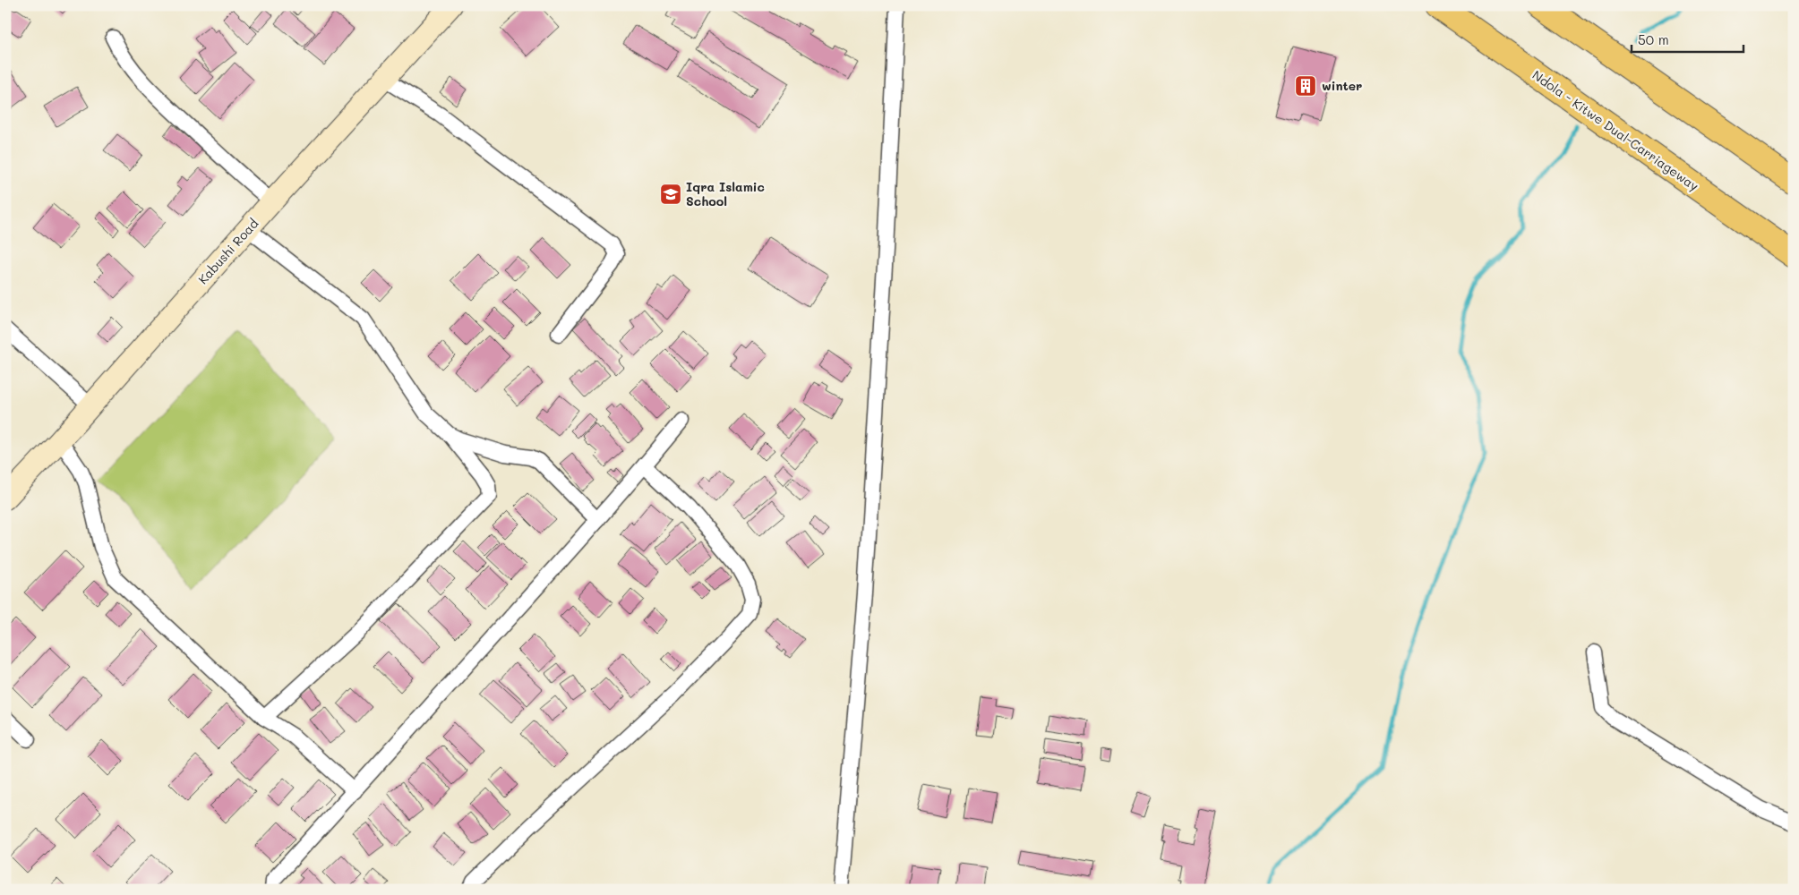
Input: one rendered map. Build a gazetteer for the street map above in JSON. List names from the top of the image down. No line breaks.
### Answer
{"streets":{"highway":["Ndola - Kitwe Dual-Carriageway"],"main road":["Kabushi Road"]},"places":{"building":["winter"],"school or university":["Iqra Islamic School"]},"scale_bar":"50 m"}
